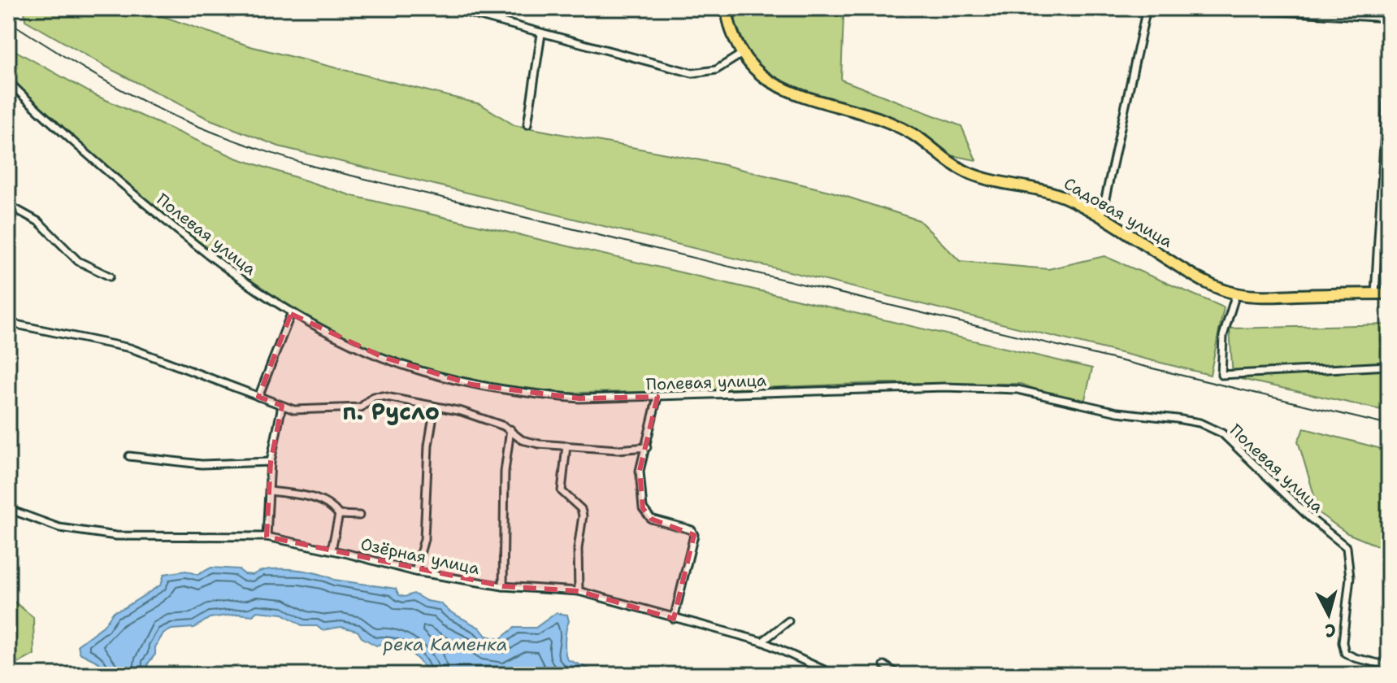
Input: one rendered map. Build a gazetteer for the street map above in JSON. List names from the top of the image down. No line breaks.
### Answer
{"streets":{"main road":["Садовая улица"],"street":["Полевая улица","Озёрная улица"]},"districts":["п. Русло"],"water":["река Каменка"],"north":"bottom"}
